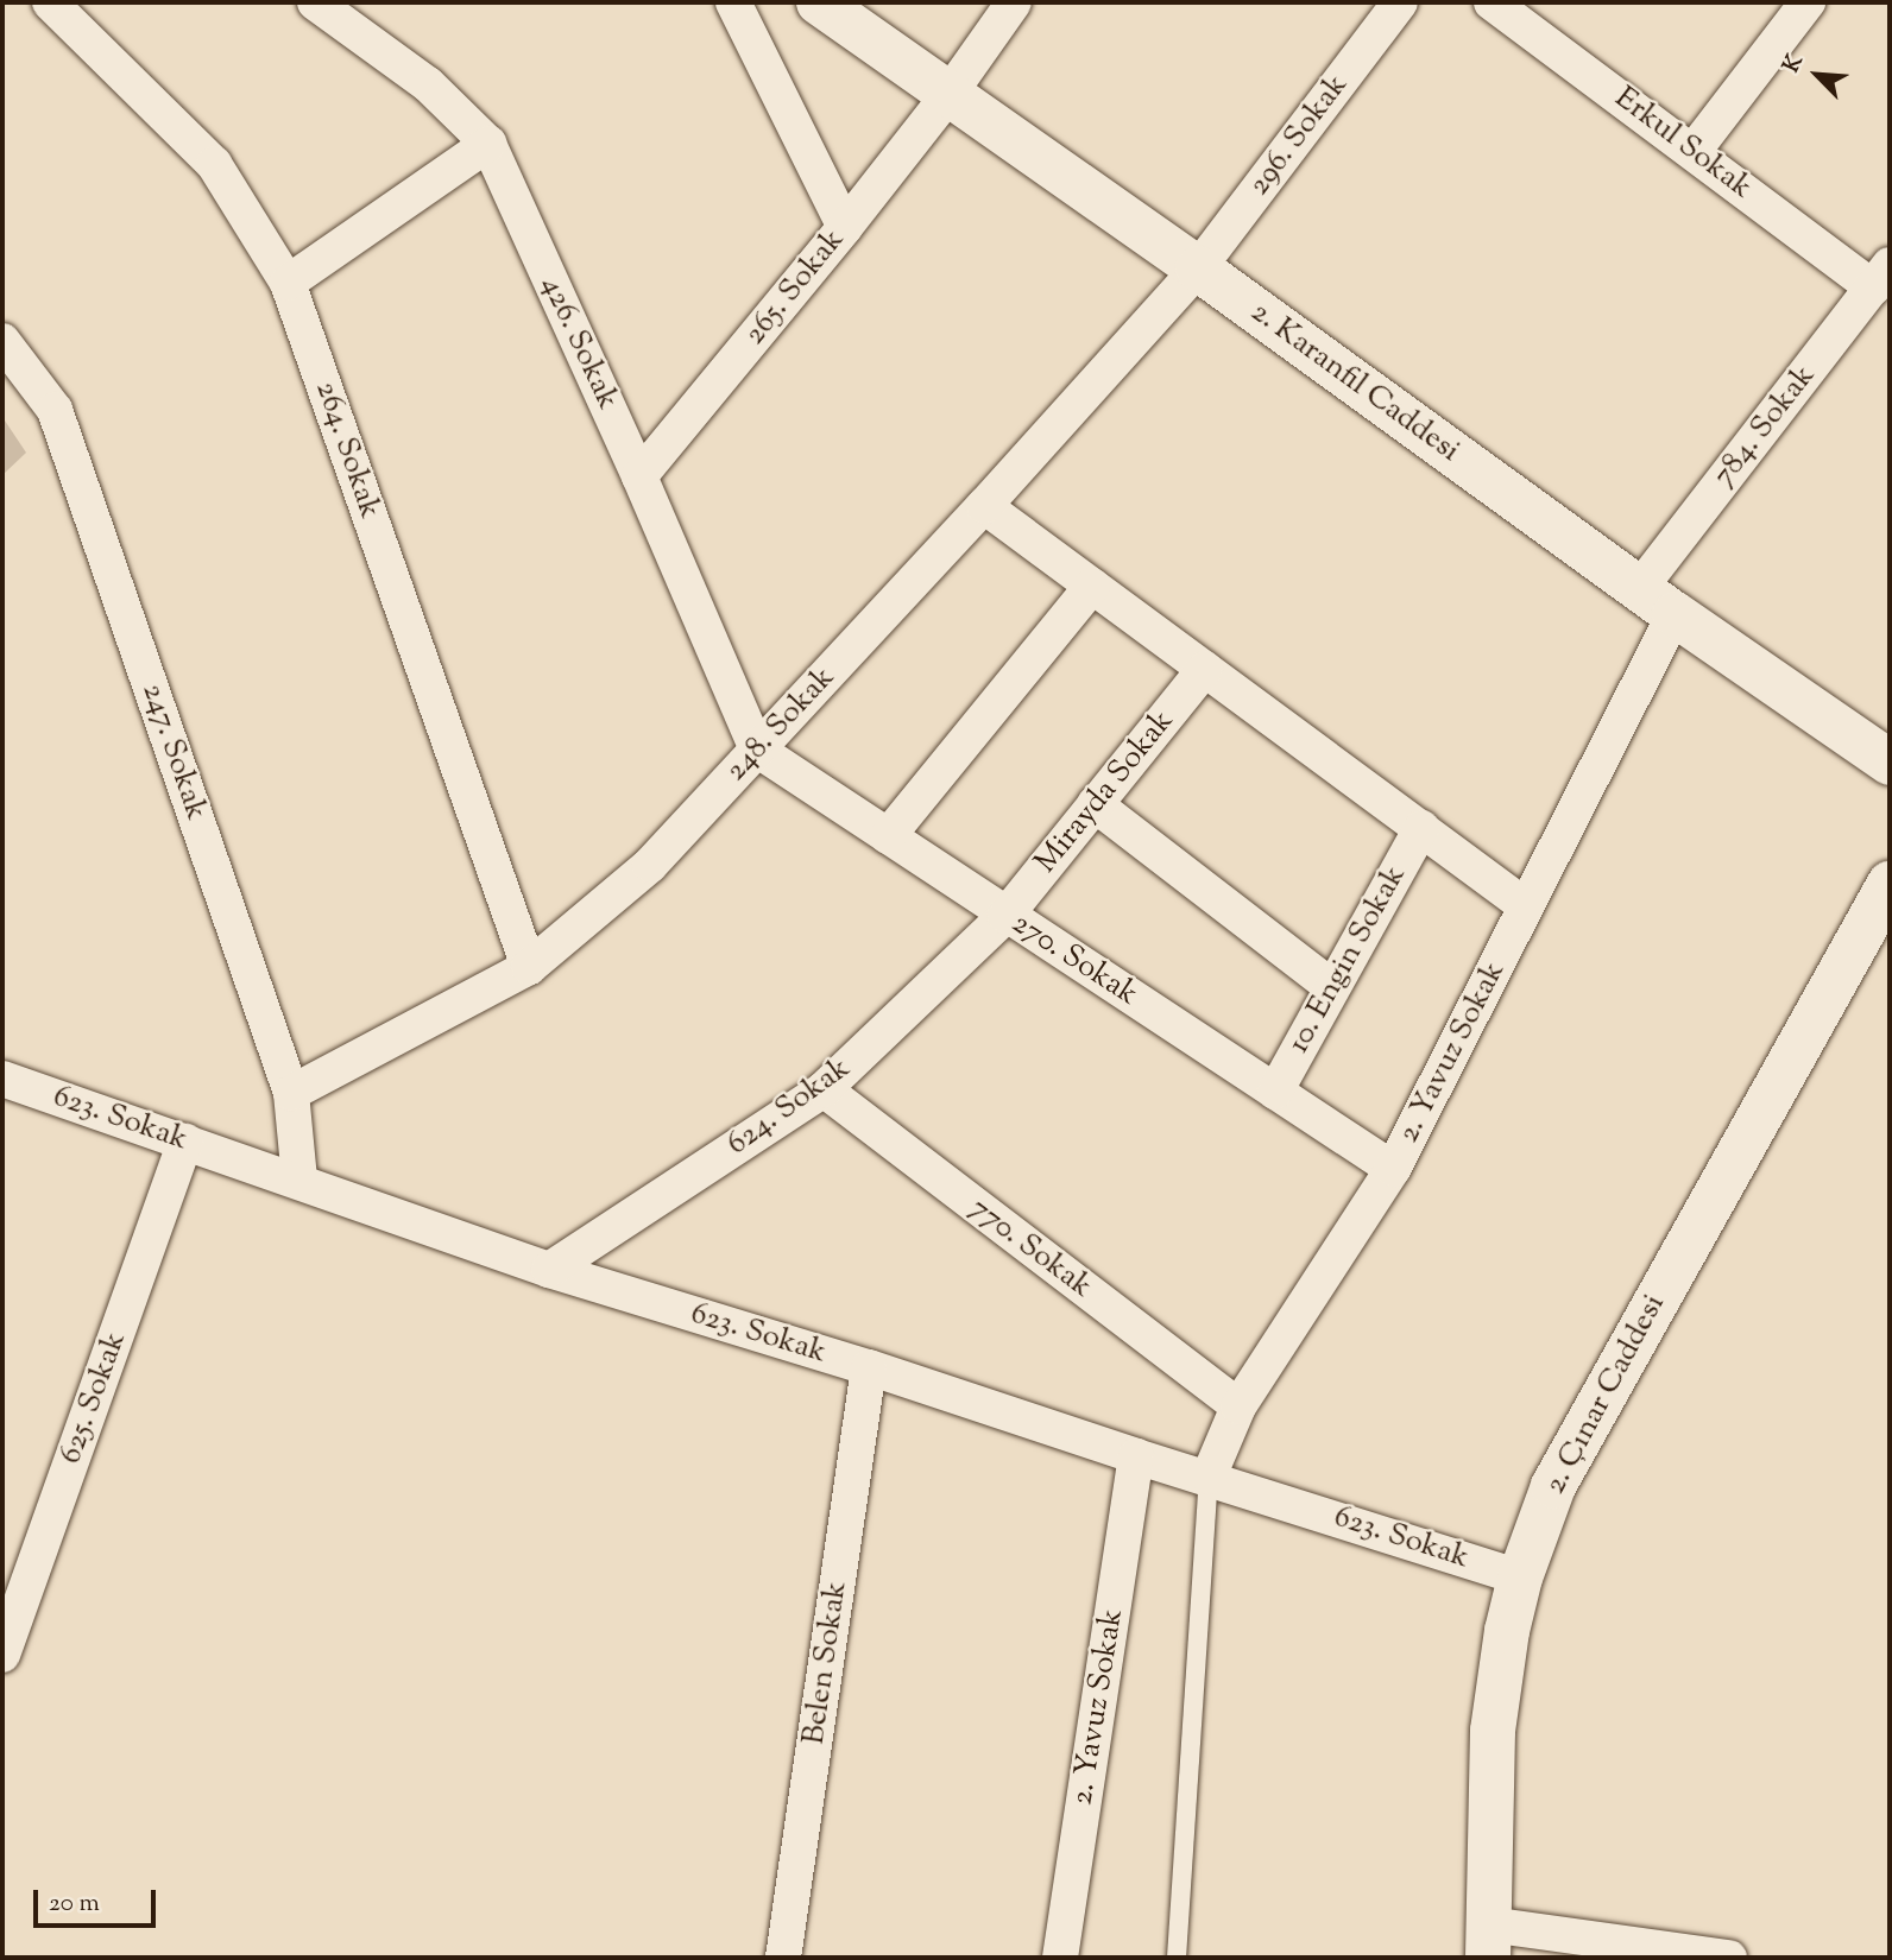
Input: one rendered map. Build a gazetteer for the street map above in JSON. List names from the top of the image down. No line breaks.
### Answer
{"streets":{"street":["296. Sokak","Erkul Sokak","265. Sokak","426. Sokak","2. Karanfil Caddesi","784. Sokak","264. Sokak","248. Sokak","247. Sokak","Mirayda Sokak","270. Sokak","10. Engin Sokak","2. Yavuz Sokak","624. Sokak","623. Sokak","770. Sokak","2. Çınar Caddesi","625. Sokak","Belen Sokak"]},"crossings":[["296. Sokak","2. Karanfil Caddesi"],["296. Sokak","248. Sokak"],["Erkul Sokak","784. Sokak"],["265. Sokak","426. Sokak"],["265. Sokak","2. Karanfil Caddesi"],["426. Sokak","248. Sokak"],["426. Sokak","270. Sokak"],["2. Karanfil Caddesi","784. Sokak"],["2. Karanfil Caddesi","248. Sokak"],["2. Karanfil Caddesi","2. Yavuz Sokak"],["784. Sokak","2. Yavuz Sokak"],["264. Sokak","248. Sokak"],["248. Sokak","247. Sokak"],["248. Sokak","270. Sokak"],["247. Sokak","623. Sokak"],["Mirayda Sokak","270. Sokak"],["Mirayda Sokak","624. Sokak"],["270. Sokak","10. Engin Sokak"],["270. Sokak","2. Yavuz Sokak"],["270. Sokak","624. Sokak"],["2. Yavuz Sokak","623. Sokak"],["2. Yavuz Sokak","770. Sokak"],["624. Sokak","623. Sokak"],["624. Sokak","770. Sokak"],["623. Sokak","2. Çınar Caddesi"],["623. Sokak","625. Sokak"],["623. Sokak","Belen Sokak"]],"scale_bar":"20 m","north":"top left"}
